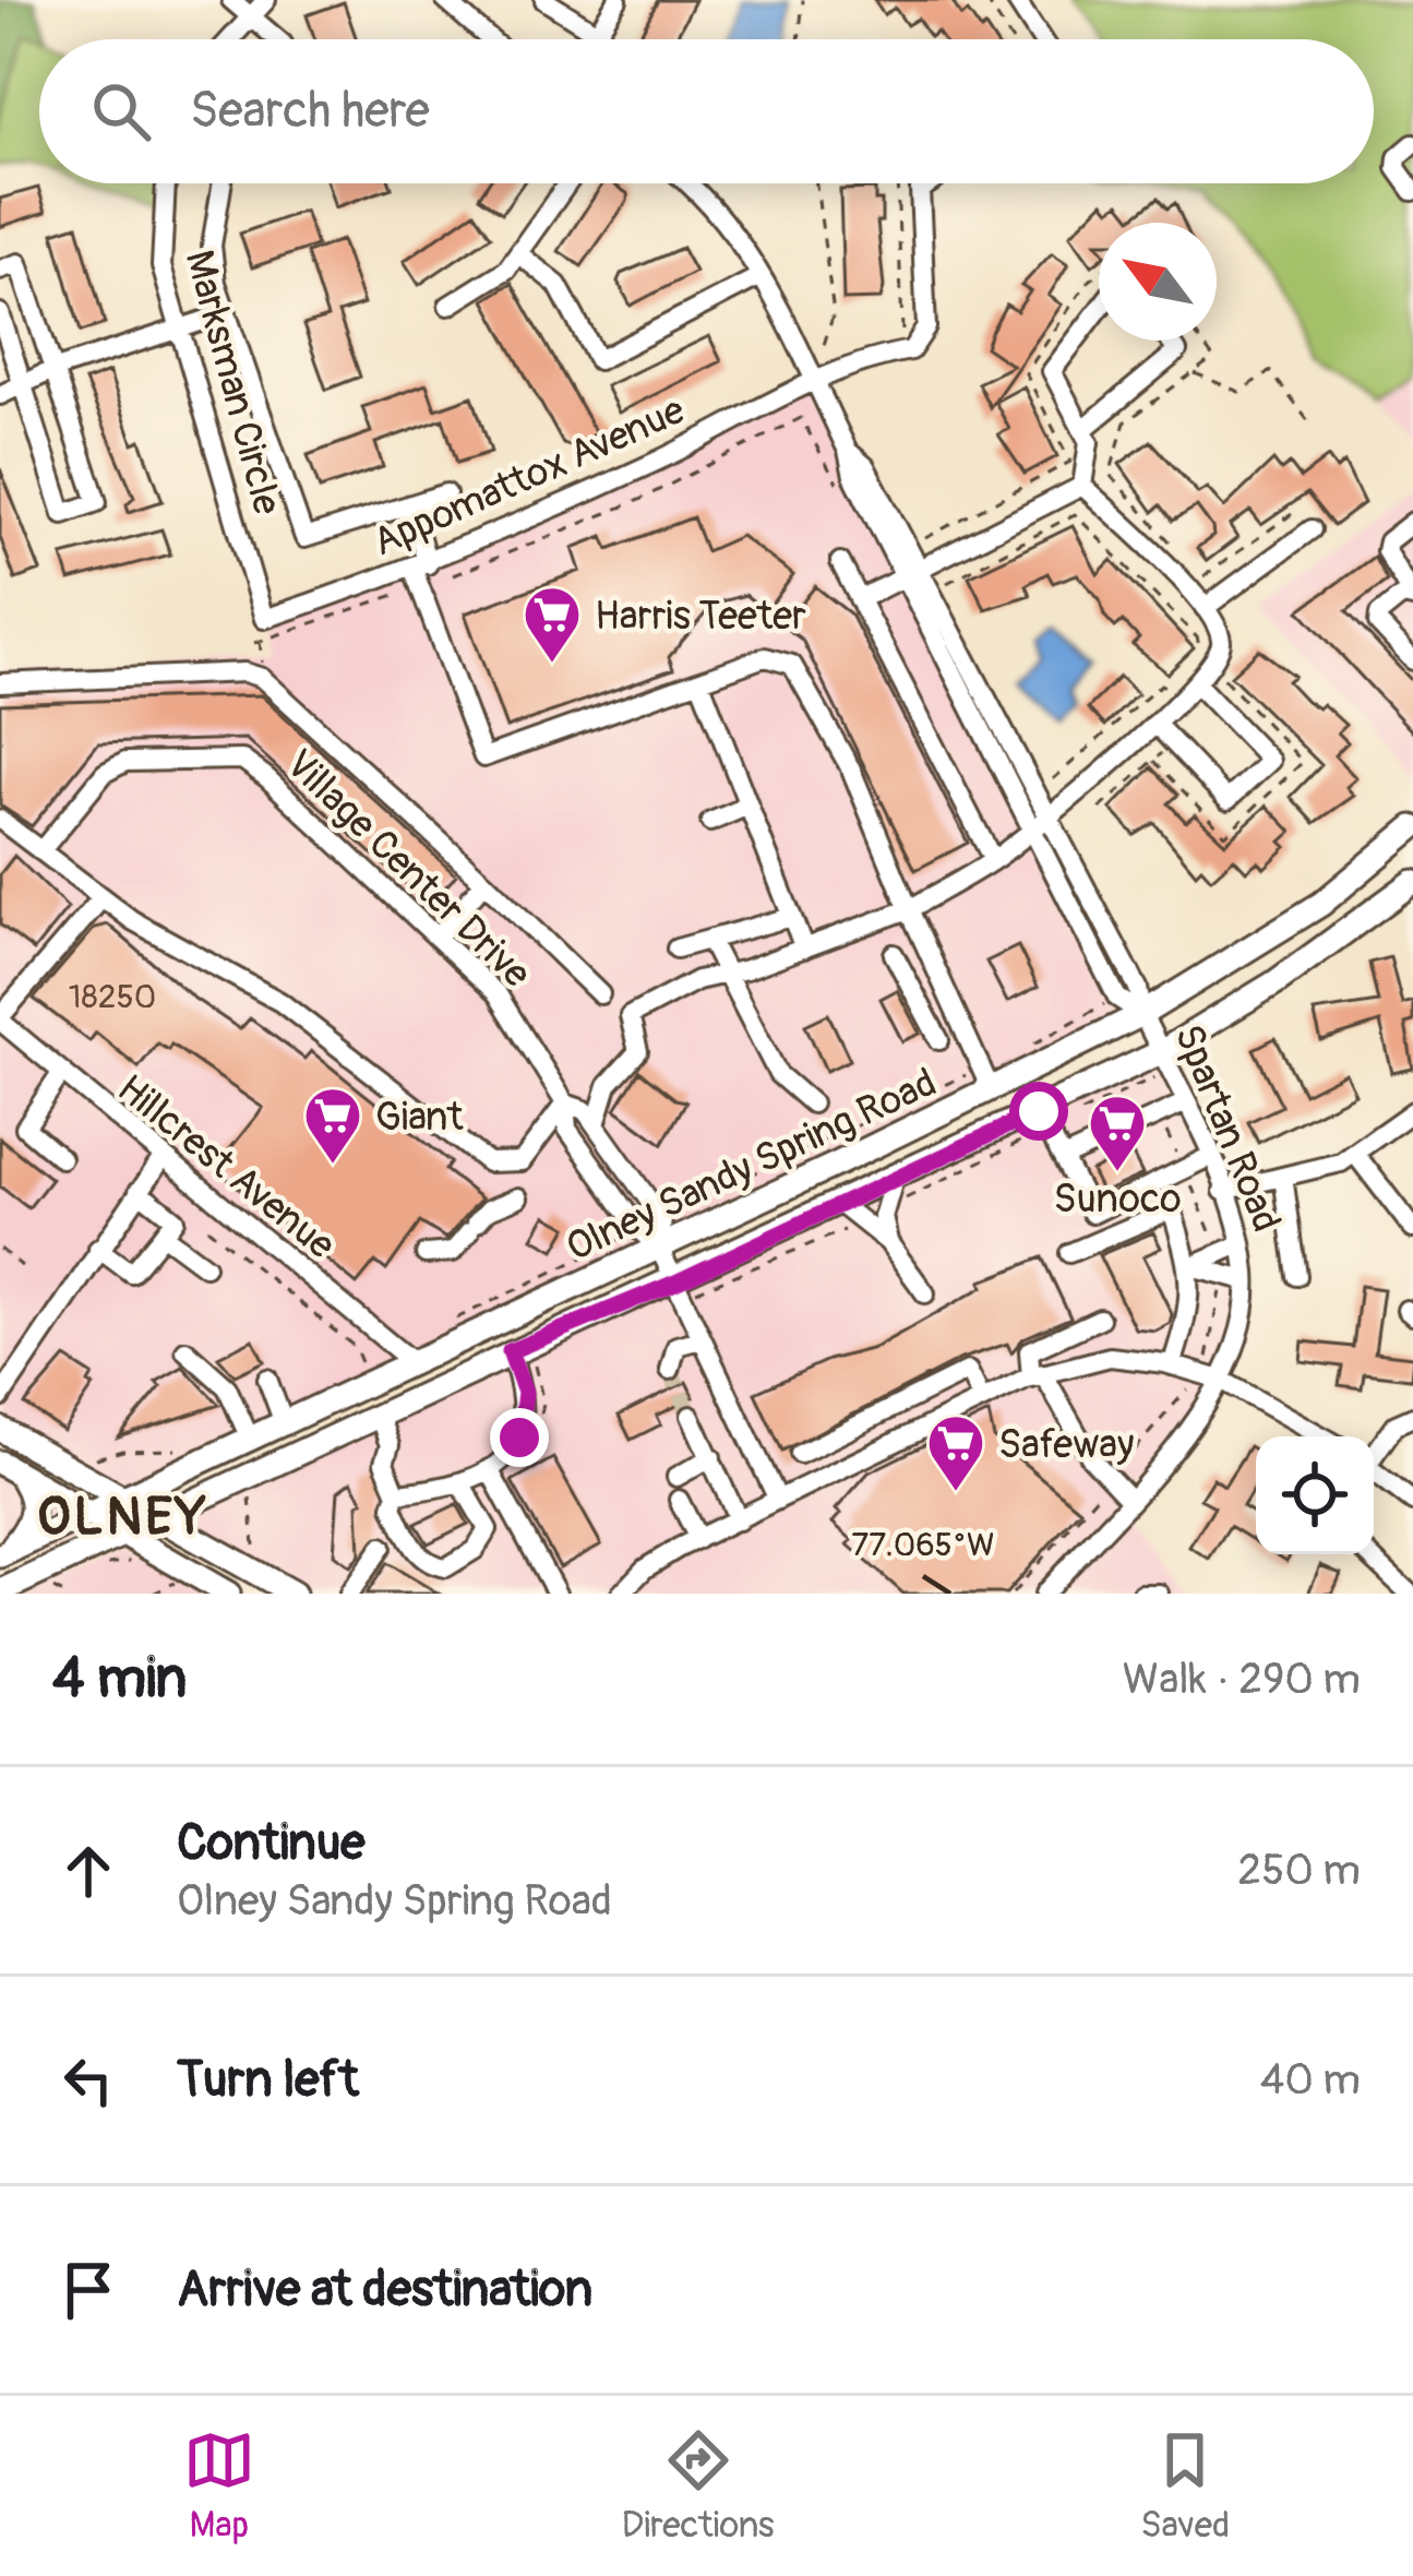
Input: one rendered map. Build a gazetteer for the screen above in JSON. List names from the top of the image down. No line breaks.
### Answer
{"streets":{"main road":["Olney Sandy Spring Road"],"street":["Marksman Circle","Appomattox Avenue","Village Center Drive","Spartan Road","Hillcrest Avenue"]},"crossings":[["Marksman Circle","Appomattox Avenue"],["Appomattox Avenue","Spartan Road"],["Village Center Drive","Olney Sandy Spring Road"],["Spartan Road","Olney Sandy Spring Road"],["Olney Sandy Spring Road","Hillcrest Avenue"]],"districts":["OLNEY"],"places":{"supermarket":["Harris Teeter","Giant","Sunoco","Safeway"]},"house_numbers":["18250"],"north":"top left","page":{"search":"Search here","heading":["4 min","Walk · 290 m"],"list":[["Continue","Olney Sandy Spring Road","250 m"],["Turn left","40 m"],"Arrive at destination"],"nav":["Map","Directions","Saved"]},"coordinates":["77.065°W"]}
